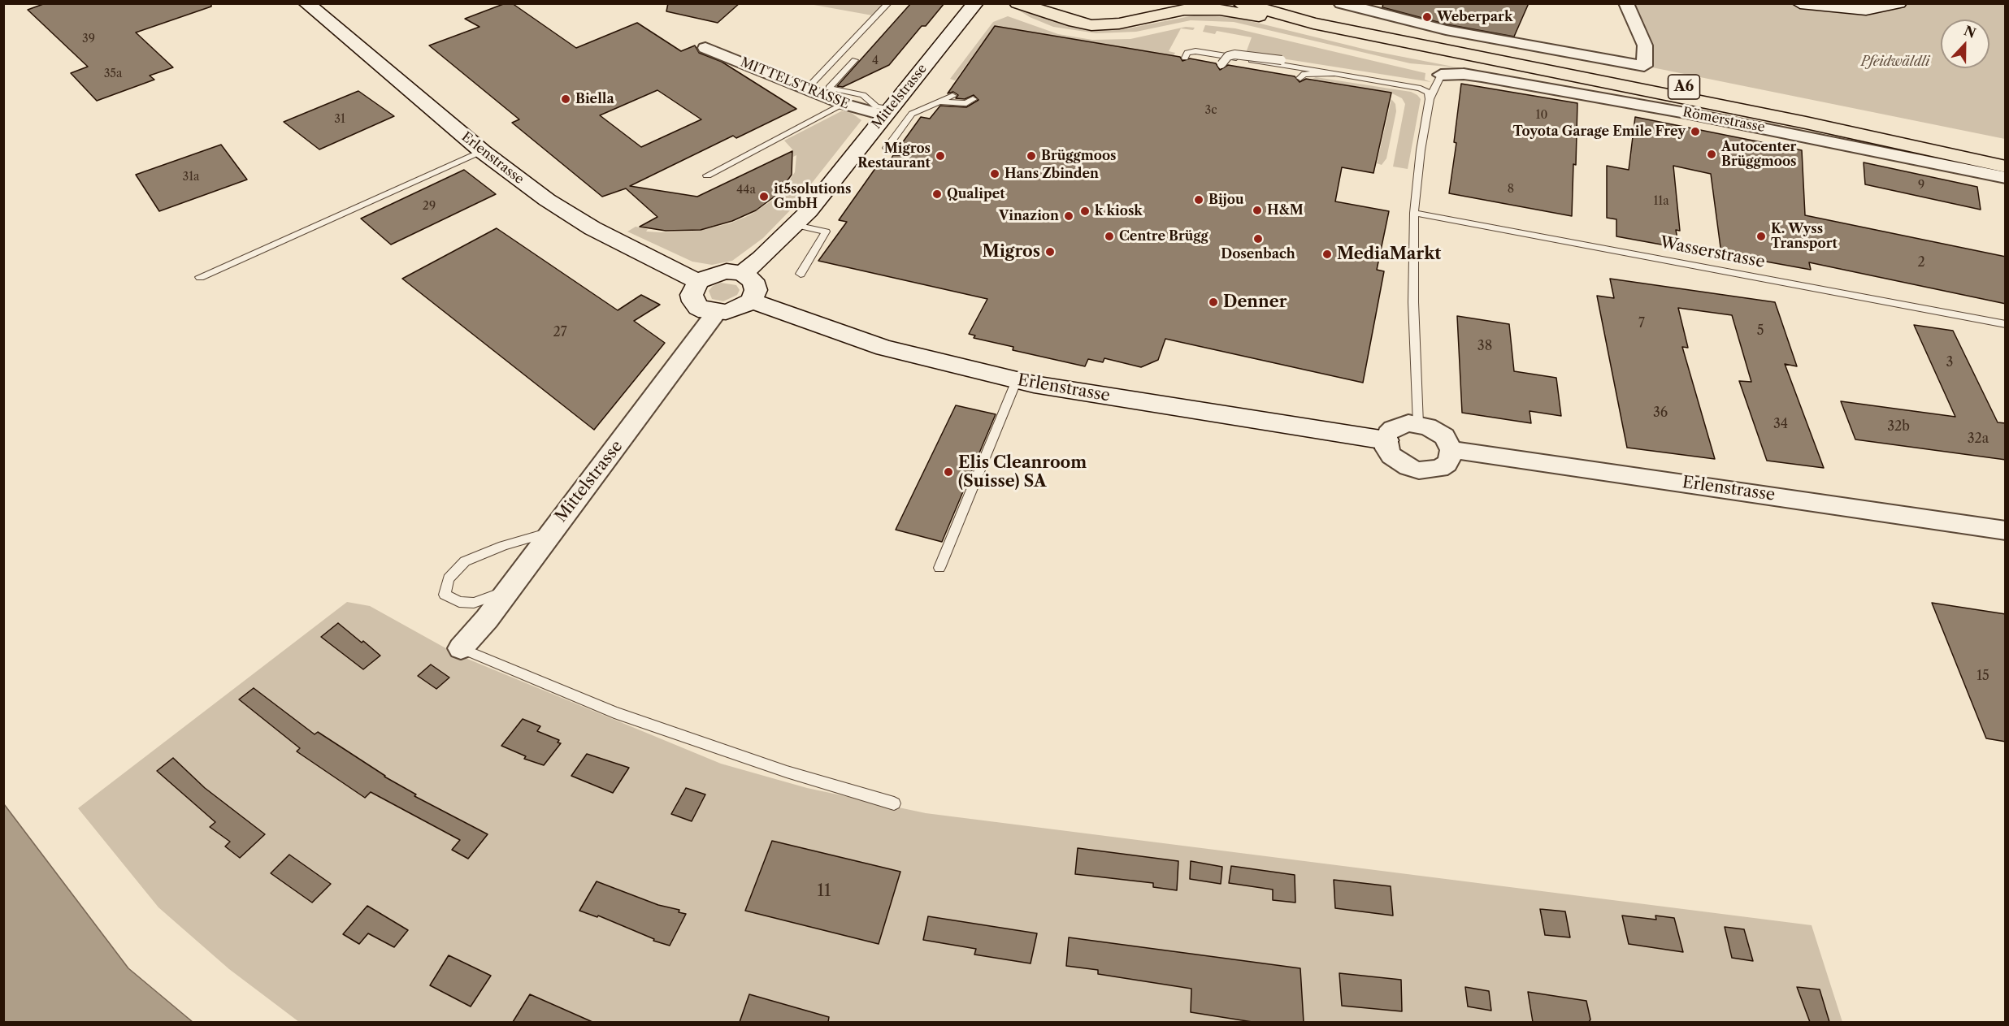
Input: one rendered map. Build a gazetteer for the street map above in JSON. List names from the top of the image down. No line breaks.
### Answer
{"streets":{"highway":["A6"],"main road":["Mittelstrasse","Erlenstrasse"],"street":["MITTELSTRASSE","Römerstrasse"],"lane":["Wasserstrasse"]},"crossings":[["MITTELSTRASSE","Mittelstrasse"],["Mittelstrasse","Erlenstrasse"]],"parks":["Pfeidwäldli"],"places":["Weberpark","Biella","Toyota Garage Emile Frey","Autocenter Brüggmoos","Migros Restaurant","Brüggmoos","Hans Zbinden","Qualipet","it5solutions GmbH","Bijou","H&M","k kiosk","Vinazion","Centre Brügg","K. Wyss Transport","Dosenbach","Migros","MediaMarkt","Denner","Elis Cleanroom (Suisse) SA"],"house_numbers":["39","4","35a","3c","10","31","31a","9","8","44a","11a","29","2","7","5","27","38","3","36","34","32b","32a","15","11"],"north":"top"}
